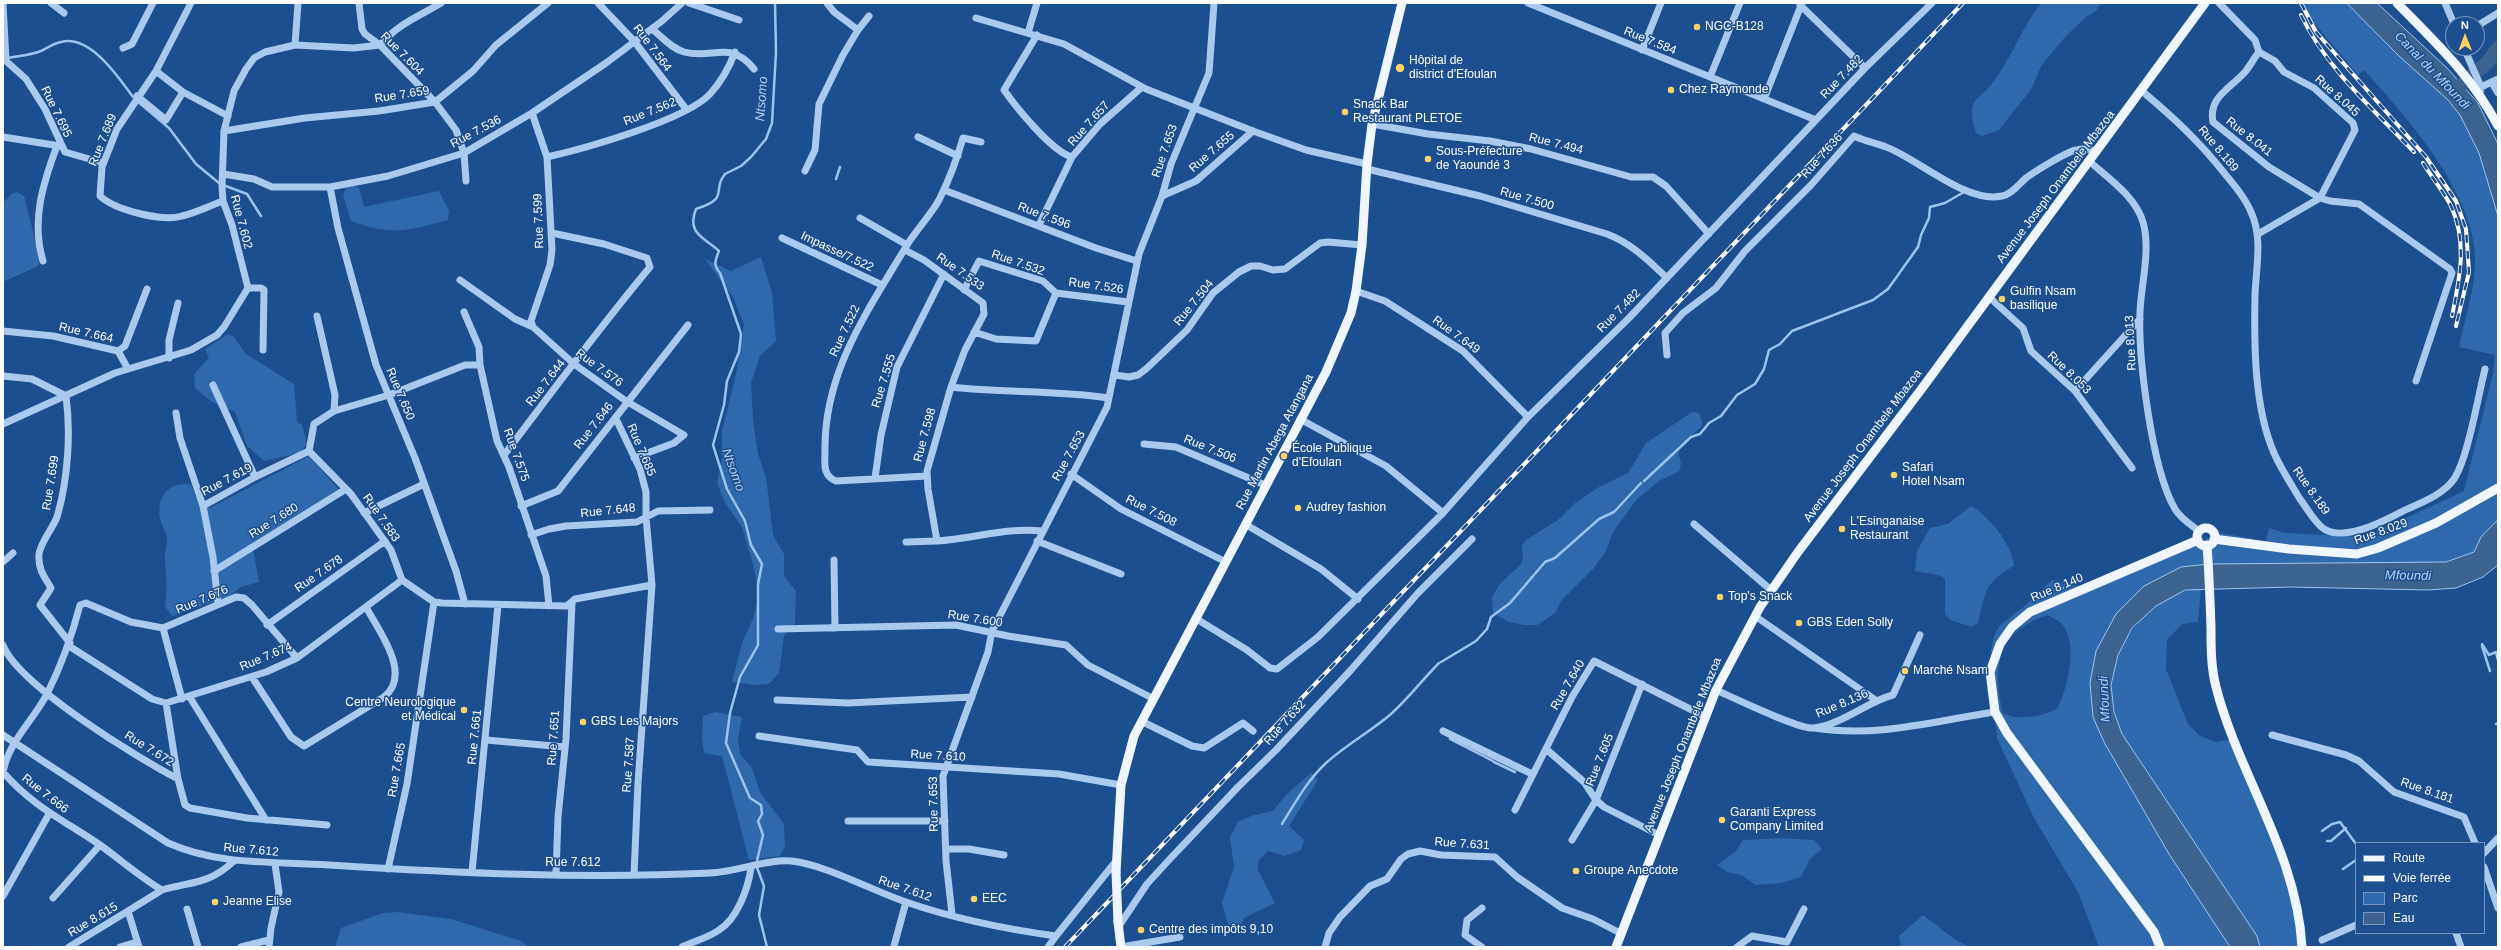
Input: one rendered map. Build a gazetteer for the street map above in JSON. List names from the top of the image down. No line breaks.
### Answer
{"streets":{"main road":["Avenue Joseph Onambele Mbazoa","Rue Martin Abega Atangana","Rue 8.029","Rue 8.140"],"street":["Rue 7.584","Rue 7.564","Rue 7.604","Rue 7.482","Rue 7.659","Rue 8.045","Rue 7.695","Rue 7.562","Rue 7.657","Rue 7.536","Rue 8.041","Rue 7.689","Rue 7.494","Rue 8.189","Rue 7.653","Rue 7.655","Rue 7.636","Rue 7.500","Rue 7.596","Rue 7.599","Rue 7.602","Impasse/7.522","Rue 7.532","Rue 7.533","Rue 7.526","Rue 7.504","Rue 7.522","Rue 7.664","Rue 7.649","Rue 8.013","Rue 7.576","Rue 8.053","Rue 7.555","Rue 7.644","Rue 7.650","Rue 7.646","Rue 7.598","Rue 7.506","Rue 7.685","Rue 7.575","Rue 7.619","Rue 7.699","Rue 7.648","Rue 7.508","Rue 7.583","Rue 7.680","Rue 7.678","Rue 7.676","Rue 7.600","Rue 7.674","Rue 7.640","Rue 8.136","Rue 7.632","Rue 7.661","Rue 7.651","Rue 7.672","Rue 7.610","Rue 7.605","Rue 7.587","Rue 7.665","Rue 8.181","Rue 7.666","Rue 7.631","Rue 7.612","Rue 8.615"]},"crossings":[["Rue 7.584","Rue 7.482"],["Rue 7.564","Rue 7.562"],["Rue 7.564","Rue 7.536"],["Rue 7.604","Rue 7.659"],["Rue 7.604","Rue 7.536"],["Rue 7.604","Rue 7.602"],["Rue 7.482","Rue 7.494"],["Rue 7.482","Rue 7.500"],["Rue 7.482","Rue 7.649"],["Rue 7.482","Rue Martin Abega Atangana"],["Rue 7.659","Rue 7.602"],["Rue 8.045","Rue 8.041"],["Rue 7.695","Rue 7.689"],["Rue 7.562","Rue 7.599"],["Rue 7.657","Rue 7.500"],["Rue 7.657","Rue 7.596"],["Rue 7.536","Rue 7.599"],["Rue 7.536","Rue 7.602"],["Rue 7.536","Rue 7.650"],["Rue 7.689","Rue 7.602"],["Rue 7.494","Rue Martin Abega Atangana"],["Rue 8.189","Avenue Joseph Onambele Mbazoa"],["Rue 7.653","Rue 7.655"],["Rue 7.653","Rue 7.500"],["Rue 7.653","Rue 7.596"],["Rue 7.653","Rue 7.526"],["Rue 7.653","Rue 7.504"],["Rue 7.653","Rue 7.508"],["Rue 7.653","Rue 7.600"],["Rue 7.653","Rue 7.610"],["Rue 7.653","Rue 7.612"],["Rue 7.655","Rue 7.500"],["Rue 7.636","Avenue Joseph Onambele Mbazoa"],["Avenue Joseph Onambele Mbazoa","Rue 8.013"],["Avenue Joseph Onambele Mbazoa","Rue 8.053"],["Avenue Joseph Onambele Mbazoa","Rue 7.640"],["Avenue Joseph Onambele Mbazoa","Rue 8.136"],["Avenue Joseph Onambele Mbazoa","Rue 7.631"],["Rue 7.500","Rue Martin Abega Atangana"],["Rue 7.596","Rue 7.522"],["Rue 7.599","Rue 7.576"],["Rue 7.599","Rue 7.644"],["Impasse/7.522","Rue 7.522"],["Rue 7.532","Rue 7.533"],["Rue 7.532","Rue 7.526"],["Rue 7.533","Rue 7.526"],["Rue 7.533","Rue 7.522"],["Rue 7.533","Rue 7.555"],["Rue 7.533","Rue 7.598"],["Rue 7.504","Rue Martin Abega Atangana"],["Rue 7.522","Rue 7.555"],["Rue 7.522","Rue 7.598"],["Rue 7.649","Rue Martin Abega Atangana"],["Rue 8.013","Rue 8.140"],["Rue 7.576","Rue 7.644"],["Rue 7.576","Rue 7.646"],["Rue 7.576","Rue 7.685"],["Rue 7.644","Rue 7.575"],["Rue 7.646","Rue 7.685"],["Rue 7.646","Rue 7.575"],["Rue Martin Abega Atangana","Rue 7.506"],["Rue Martin Abega Atangana","Rue 7.508"],["Rue Martin Abega Atangana","Rue 7.600"],["Rue Martin Abega Atangana","Rue 7.632"],["Rue Martin Abega Atangana","Rue 7.610"],["Rue 7.685","Rue 7.648"],["Rue 7.685","Rue 7.587"],["Rue 7.575","Rue 7.648"],["Rue 7.619","Rue 7.583"],["Rue 7.619","Rue 7.680"],["Rue 7.619","Rue 7.676"],["Rue 7.699","Rue 7.666"],["Rue 7.583","Rue 7.680"],["Rue 7.583","Rue 7.678"],["Rue 7.583","Rue 7.674"],["Rue 7.678","Rue 7.676"],["Rue 7.676","Rue 7.674"],["Rue 7.676","Rue 7.666"],["Rue 7.674","Rue 7.672"],["Rue 7.640","Rue 7.605"],["Rue 7.661","Rue 7.612"],["Rue 7.651","Rue 7.612"],["Rue 7.672","Rue 7.666"],["Rue 7.587","Rue 7.612"],["Rue 7.665","Rue 7.612"],["Rue 7.666","Rue 7.612"],["Rue 7.666","Rue 8.615"]],"water":["Canal du Mfoundi","Ntsomo","Mfoundi"],"places":["NGC-B128","Hôpital de district d'Efoulan","Chez Raymonde","Snack Bar Restaurant PLETOE","Sous-Préfecture de Yaoundé 3","Gulfin Nsam basilique","École Publique d'Efoulan","Safari Hotel Nsam","Audrey fashion","L'Esinganaise Restaurant","Top's Snack","GBS Eden Solly","Marché Nsam","Centre Neurologique et Médical","GBS Les Majors","Garanti Express Company Limited","Groupe Anecdote","EEC","Jeanne Elise","Centre des impôts 9,10"],"legend":["Route","Voie ferrée","Parc","Eau"],"north":"top"}
